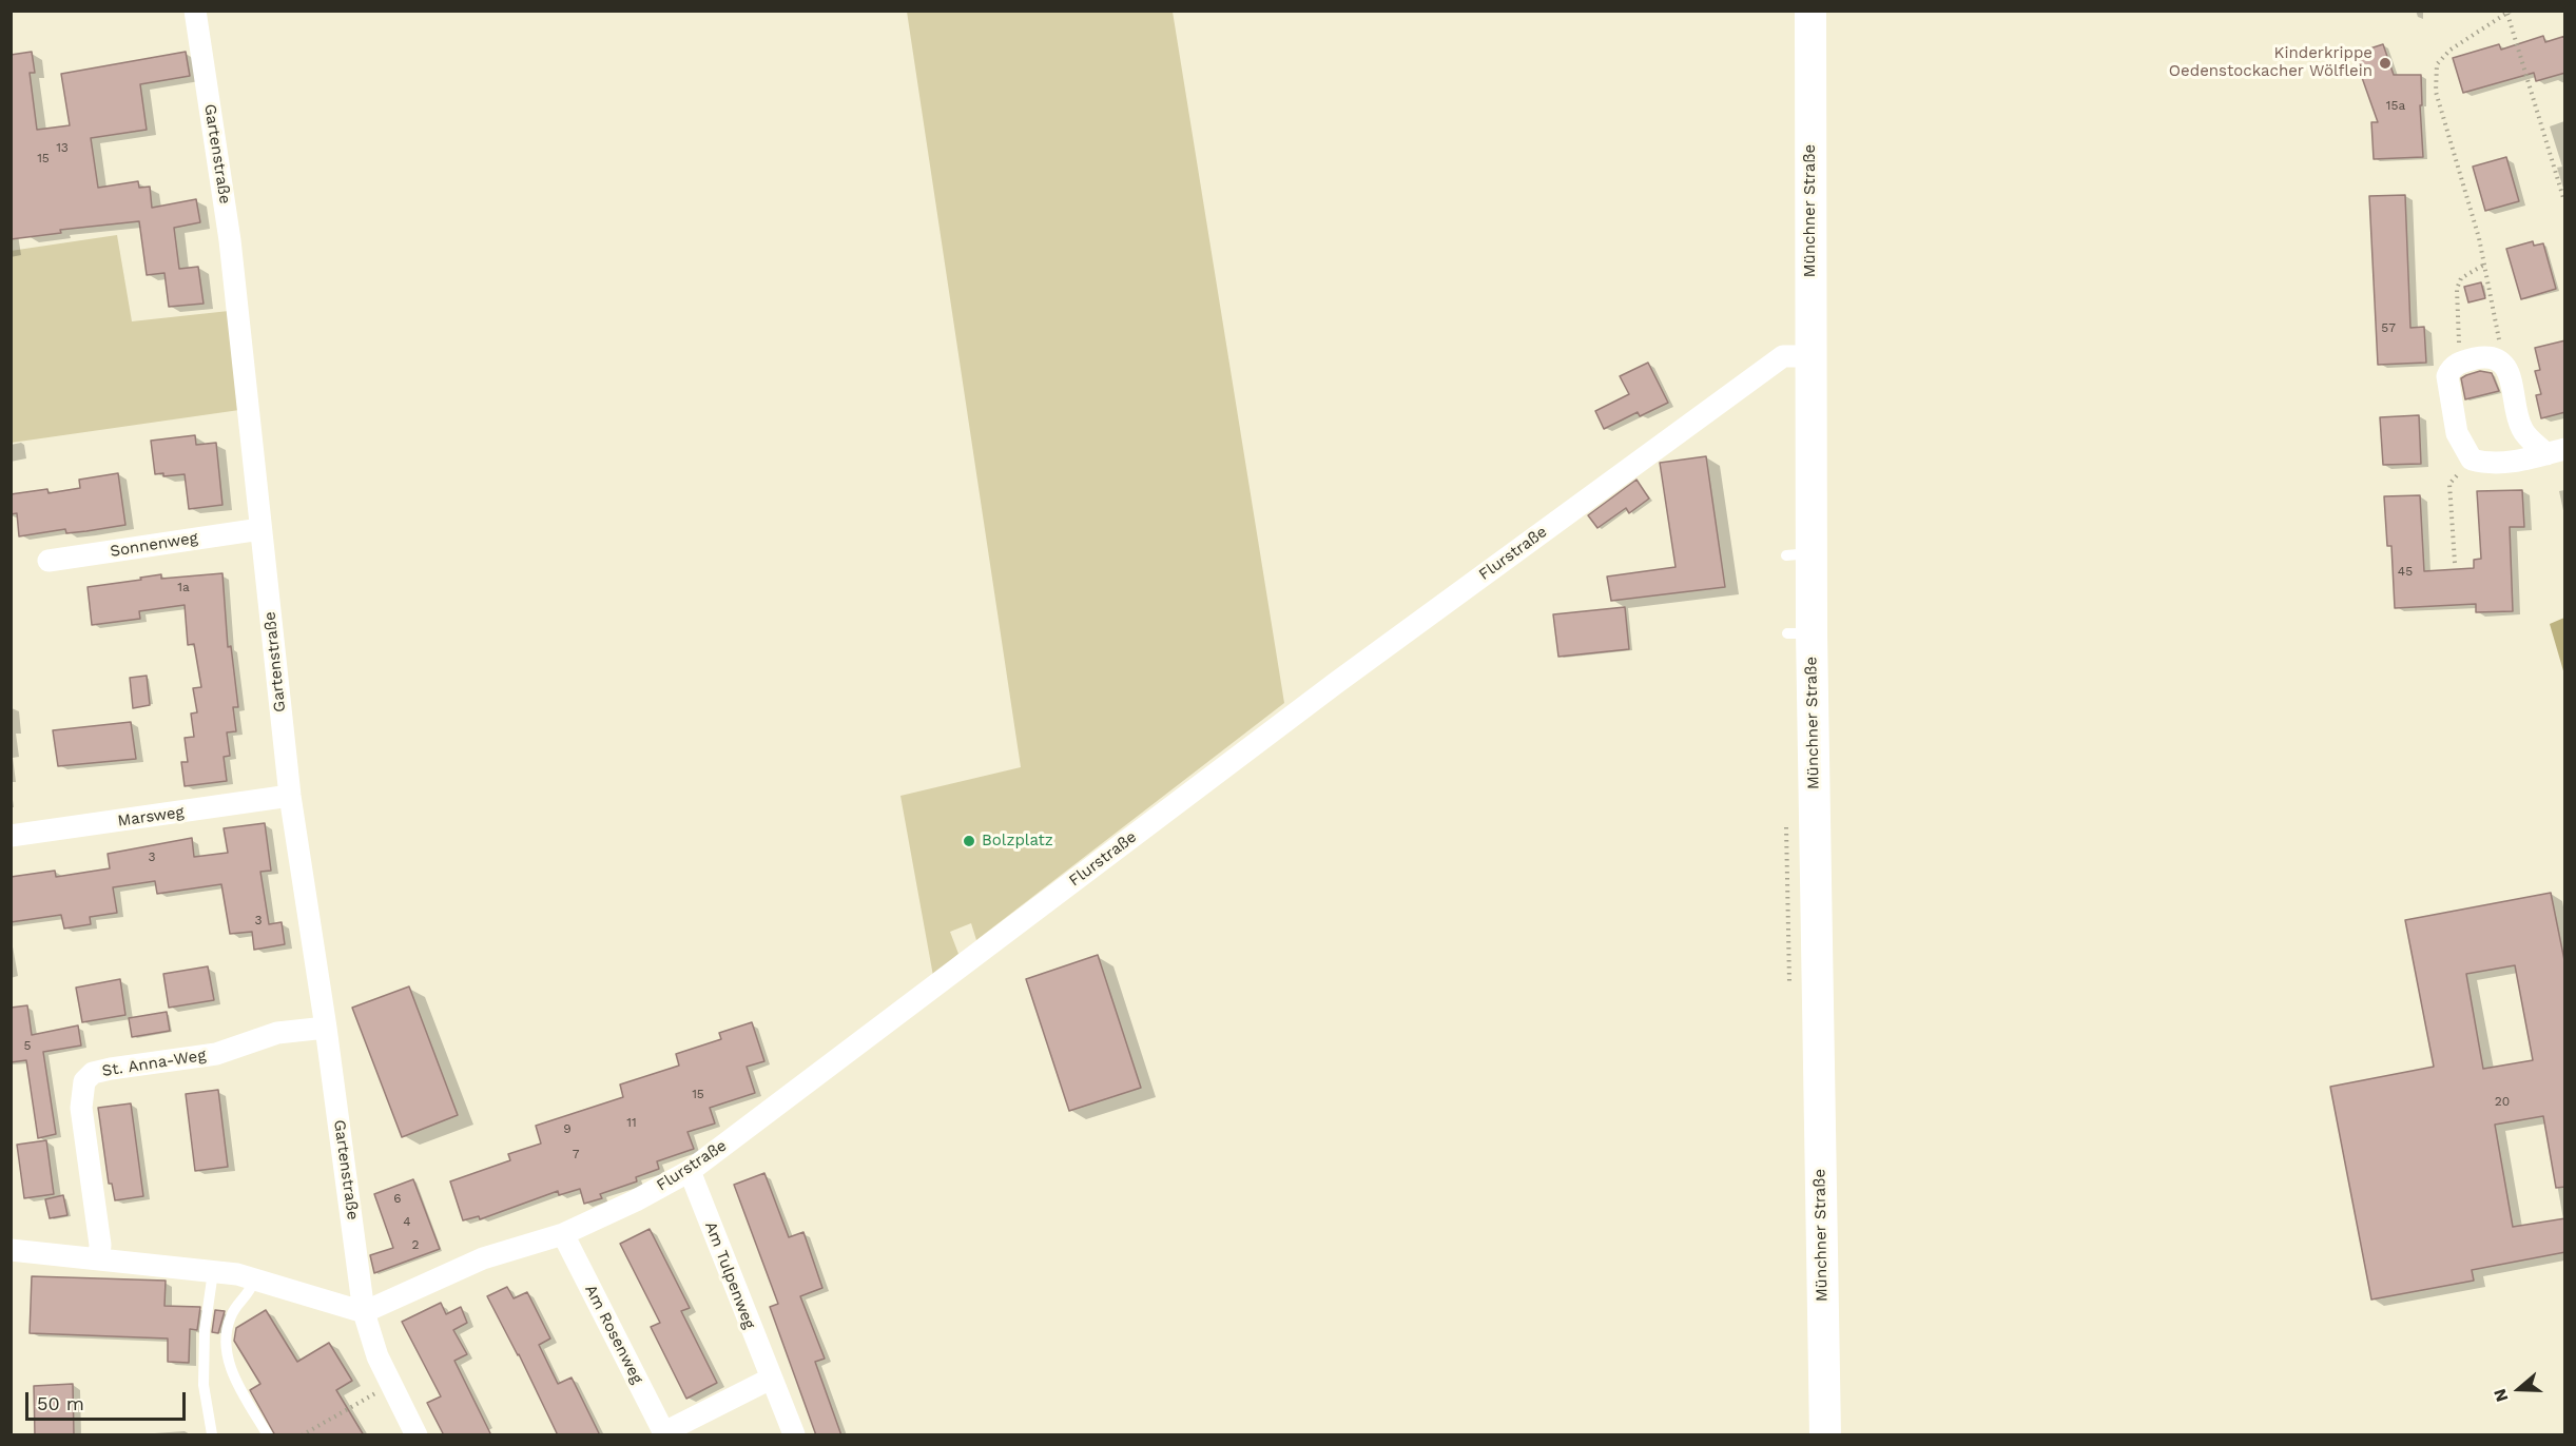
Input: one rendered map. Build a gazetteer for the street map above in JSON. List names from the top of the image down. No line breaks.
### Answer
{"streets":{"main road":["Münchner Straße"],"street":["Gartenstraße","Sonnenweg","Flurstraße","Marsweg","St. Anna-Weg","Am Tulpenweg","Am Rosenweg"]},"crossings":[["Gartenstraße","Sonnenweg"],["Gartenstraße","Flurstraße"],["Gartenstraße","Marsweg"],["Gartenstraße","St. Anna-Weg"],["Münchner Straße","Flurstraße"],["Flurstraße","Am Tulpenweg"],["Flurstraße","Am Rosenweg"]],"places":["Kinderkrippe Oedenstockacher Wölflein","Bolzplatz"],"house_numbers":["15a","13","15","57","45","1a","3","3","5","15","20","11","9","7","6","4","2"],"scale_bar":"50 m","north":"left"}
